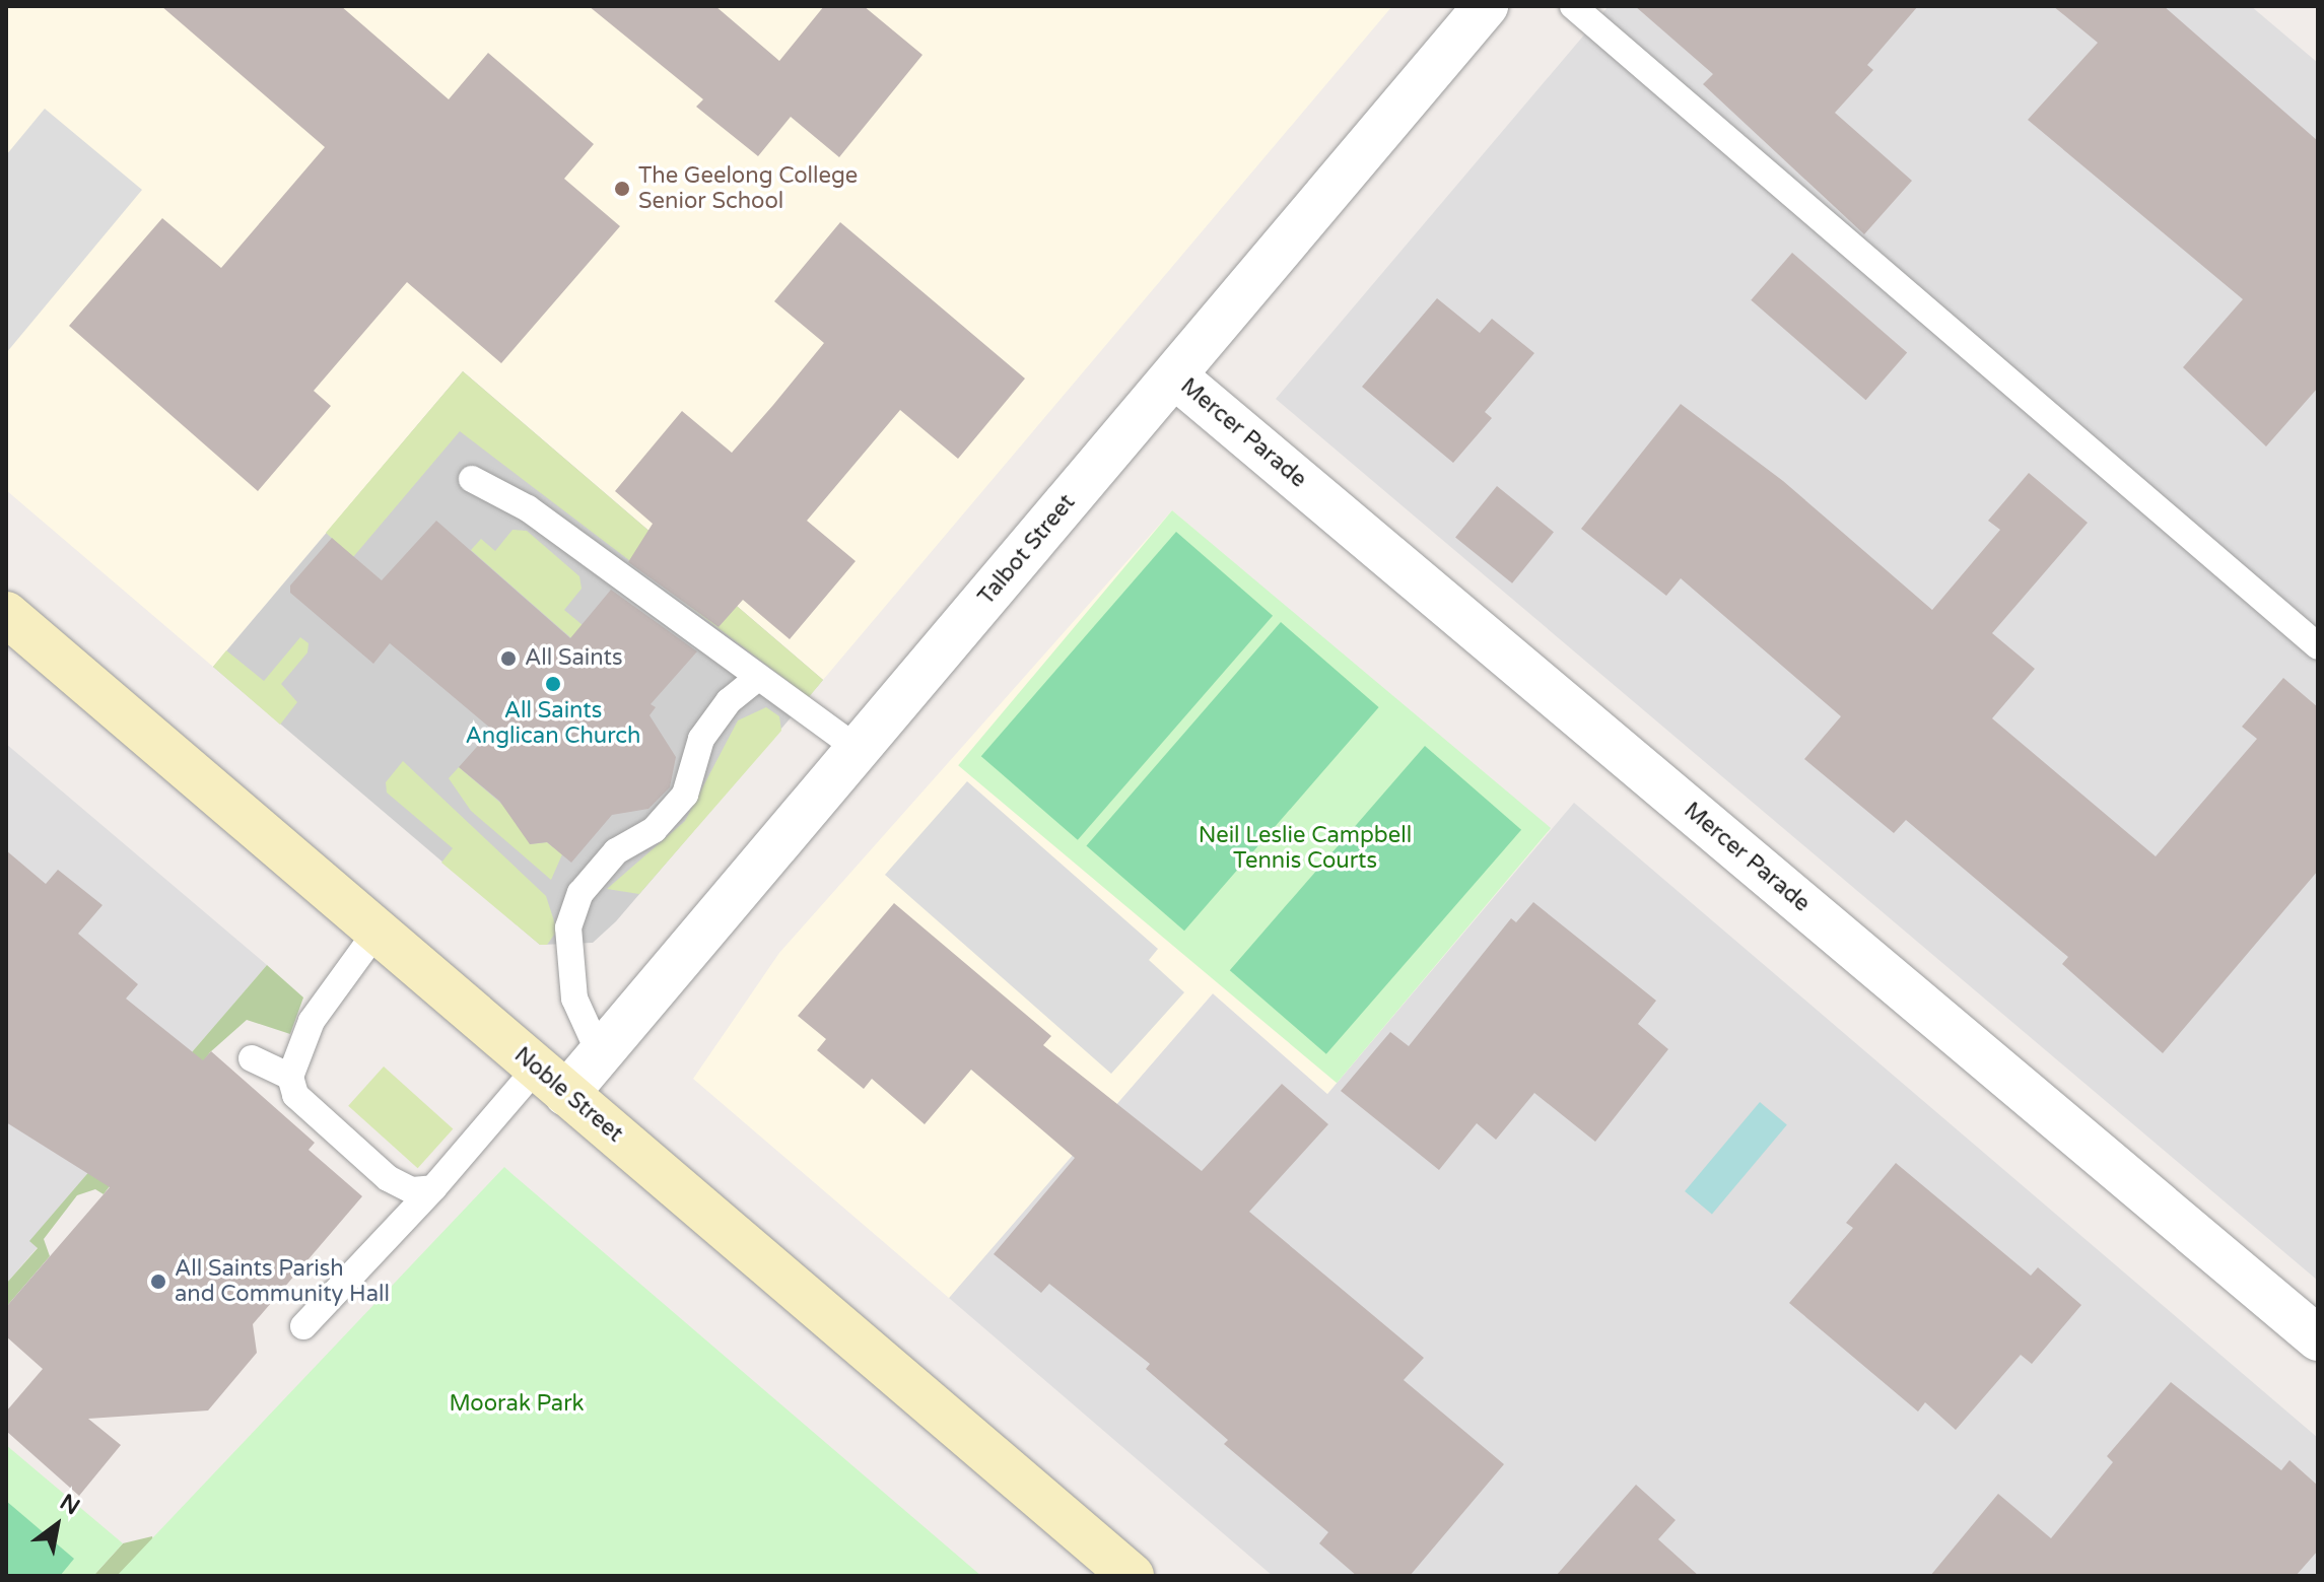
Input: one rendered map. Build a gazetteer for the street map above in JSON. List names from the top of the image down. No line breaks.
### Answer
{"streets":{"street":["Mercer Parade","Talbot Street","Noble Street"]},"crossings":[["Mercer Parade","Talbot Street"],["Talbot Street","Noble Street"]],"parks":["Neil Leslie Campbell Tennis Courts","Moorak Park"],"places":["The Geelong College Senior School","All Saints","All Saints Anglican Church","All Saints Parish and Community Hall"],"north":"top right"}
